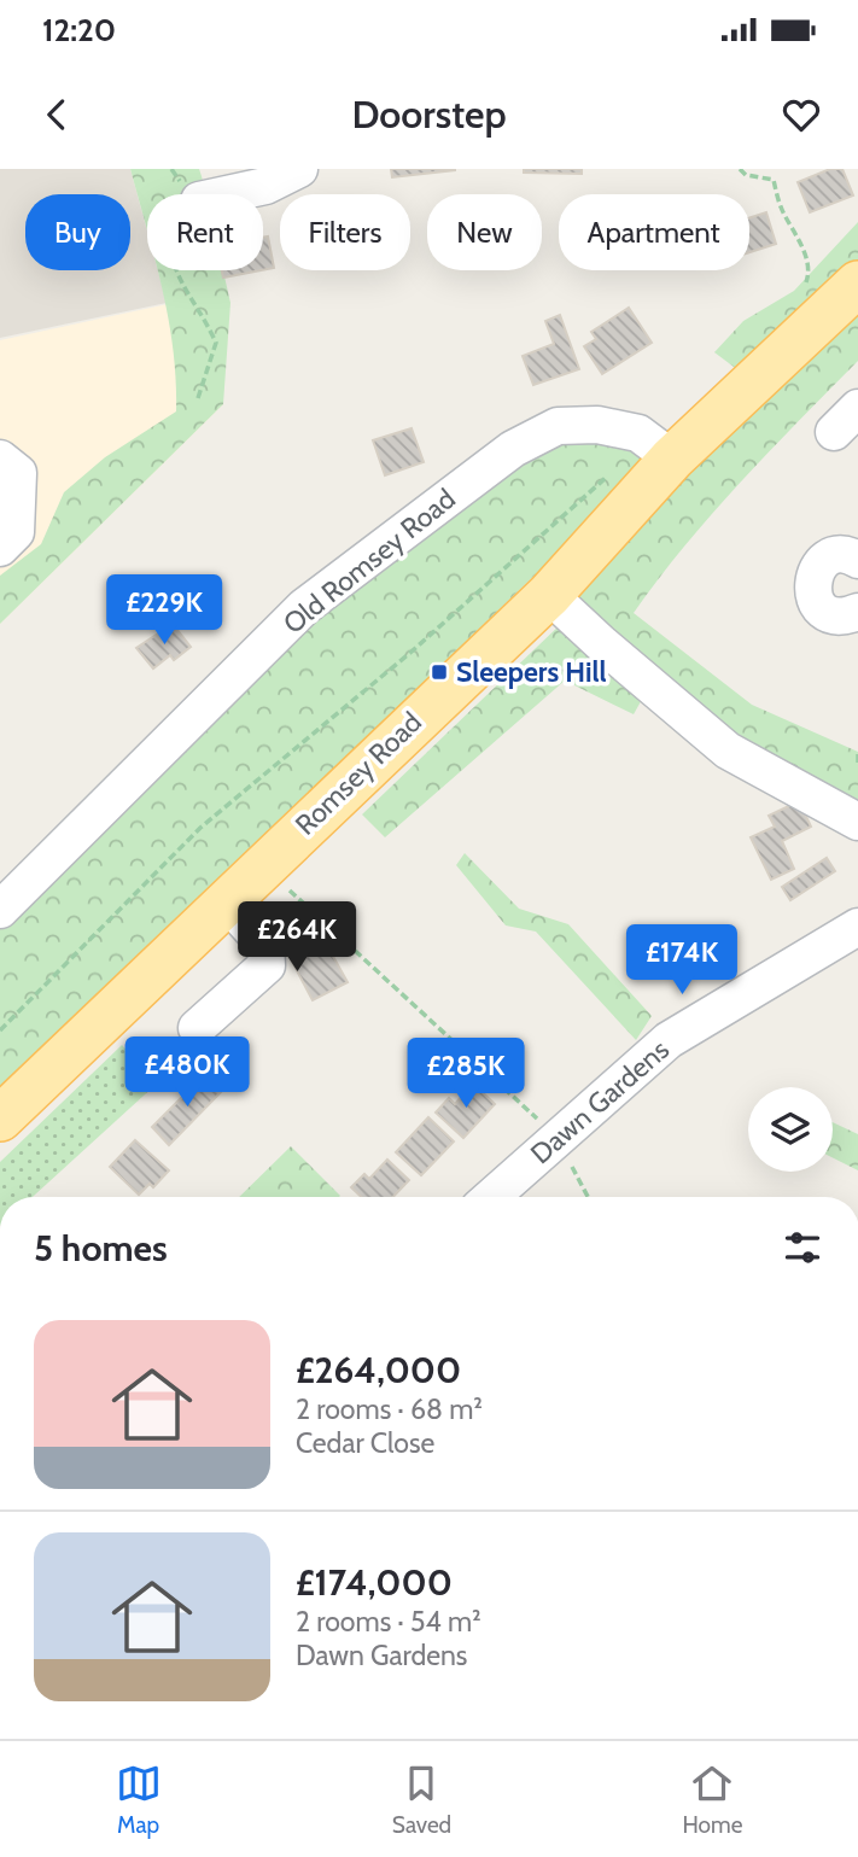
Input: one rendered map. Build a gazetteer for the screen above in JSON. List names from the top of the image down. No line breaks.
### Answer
{"streets":{"main road":["Romsey Road"],"street":["Old Romsey Road","Dawn Gardens"]},"crossings":[["Old Romsey Road","Romsey Road"]],"places":{"transit":["Sleepers Hill"]},"page":{"status":"12:20","header":"Doorstep","chip":["Buy","Rent","Filters","New","Apartment"],"price":["£229K","£264K","£174K","£480K","£285K"],"heading":"5 homes","list":[{"name":"£264,000","note":"2 rooms · 68 m² · Cedar Close"},{"name":"£174,000","note":"2 rooms · 54 m² · Dawn Gardens"}],"tabs":["Map","Saved","Home"]}}
